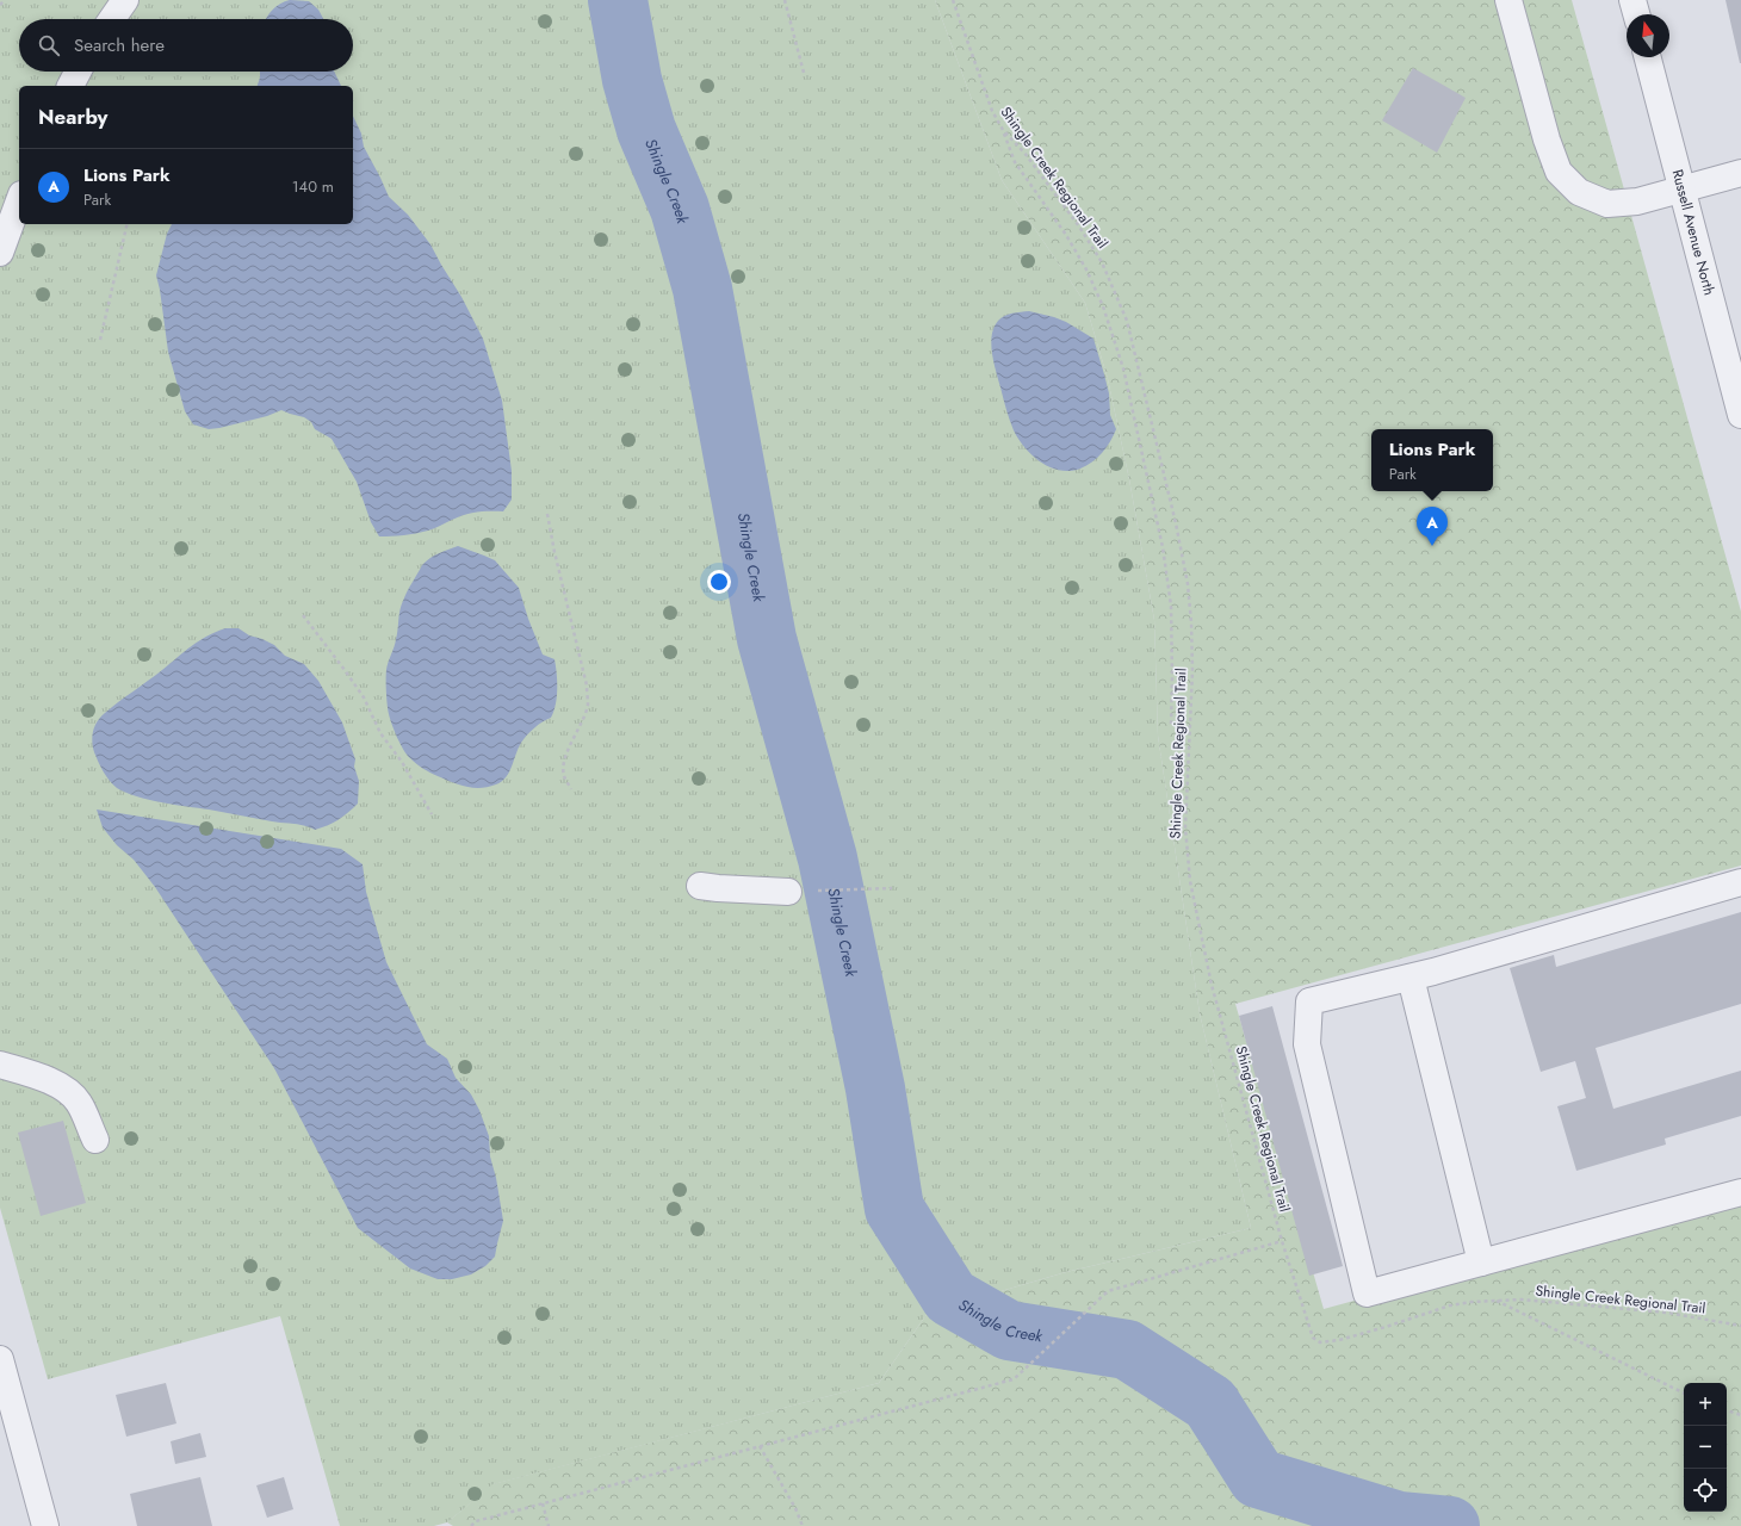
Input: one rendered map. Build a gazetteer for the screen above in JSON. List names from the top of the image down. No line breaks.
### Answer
{"streets":{"street":["Russell Avenue North"],"path":["Shingle Creek Regional Trail"]},"water":["Shingle Creek"],"north":"top","page":{"search":"Search here","heading":"Nearby","list":[{"mark":"A","name":"Lions Park","note":"Park","value":"140 m"}],"popup":["Lions Park","Park"],"pins":"A","map_buttons":["+","−"]}}
